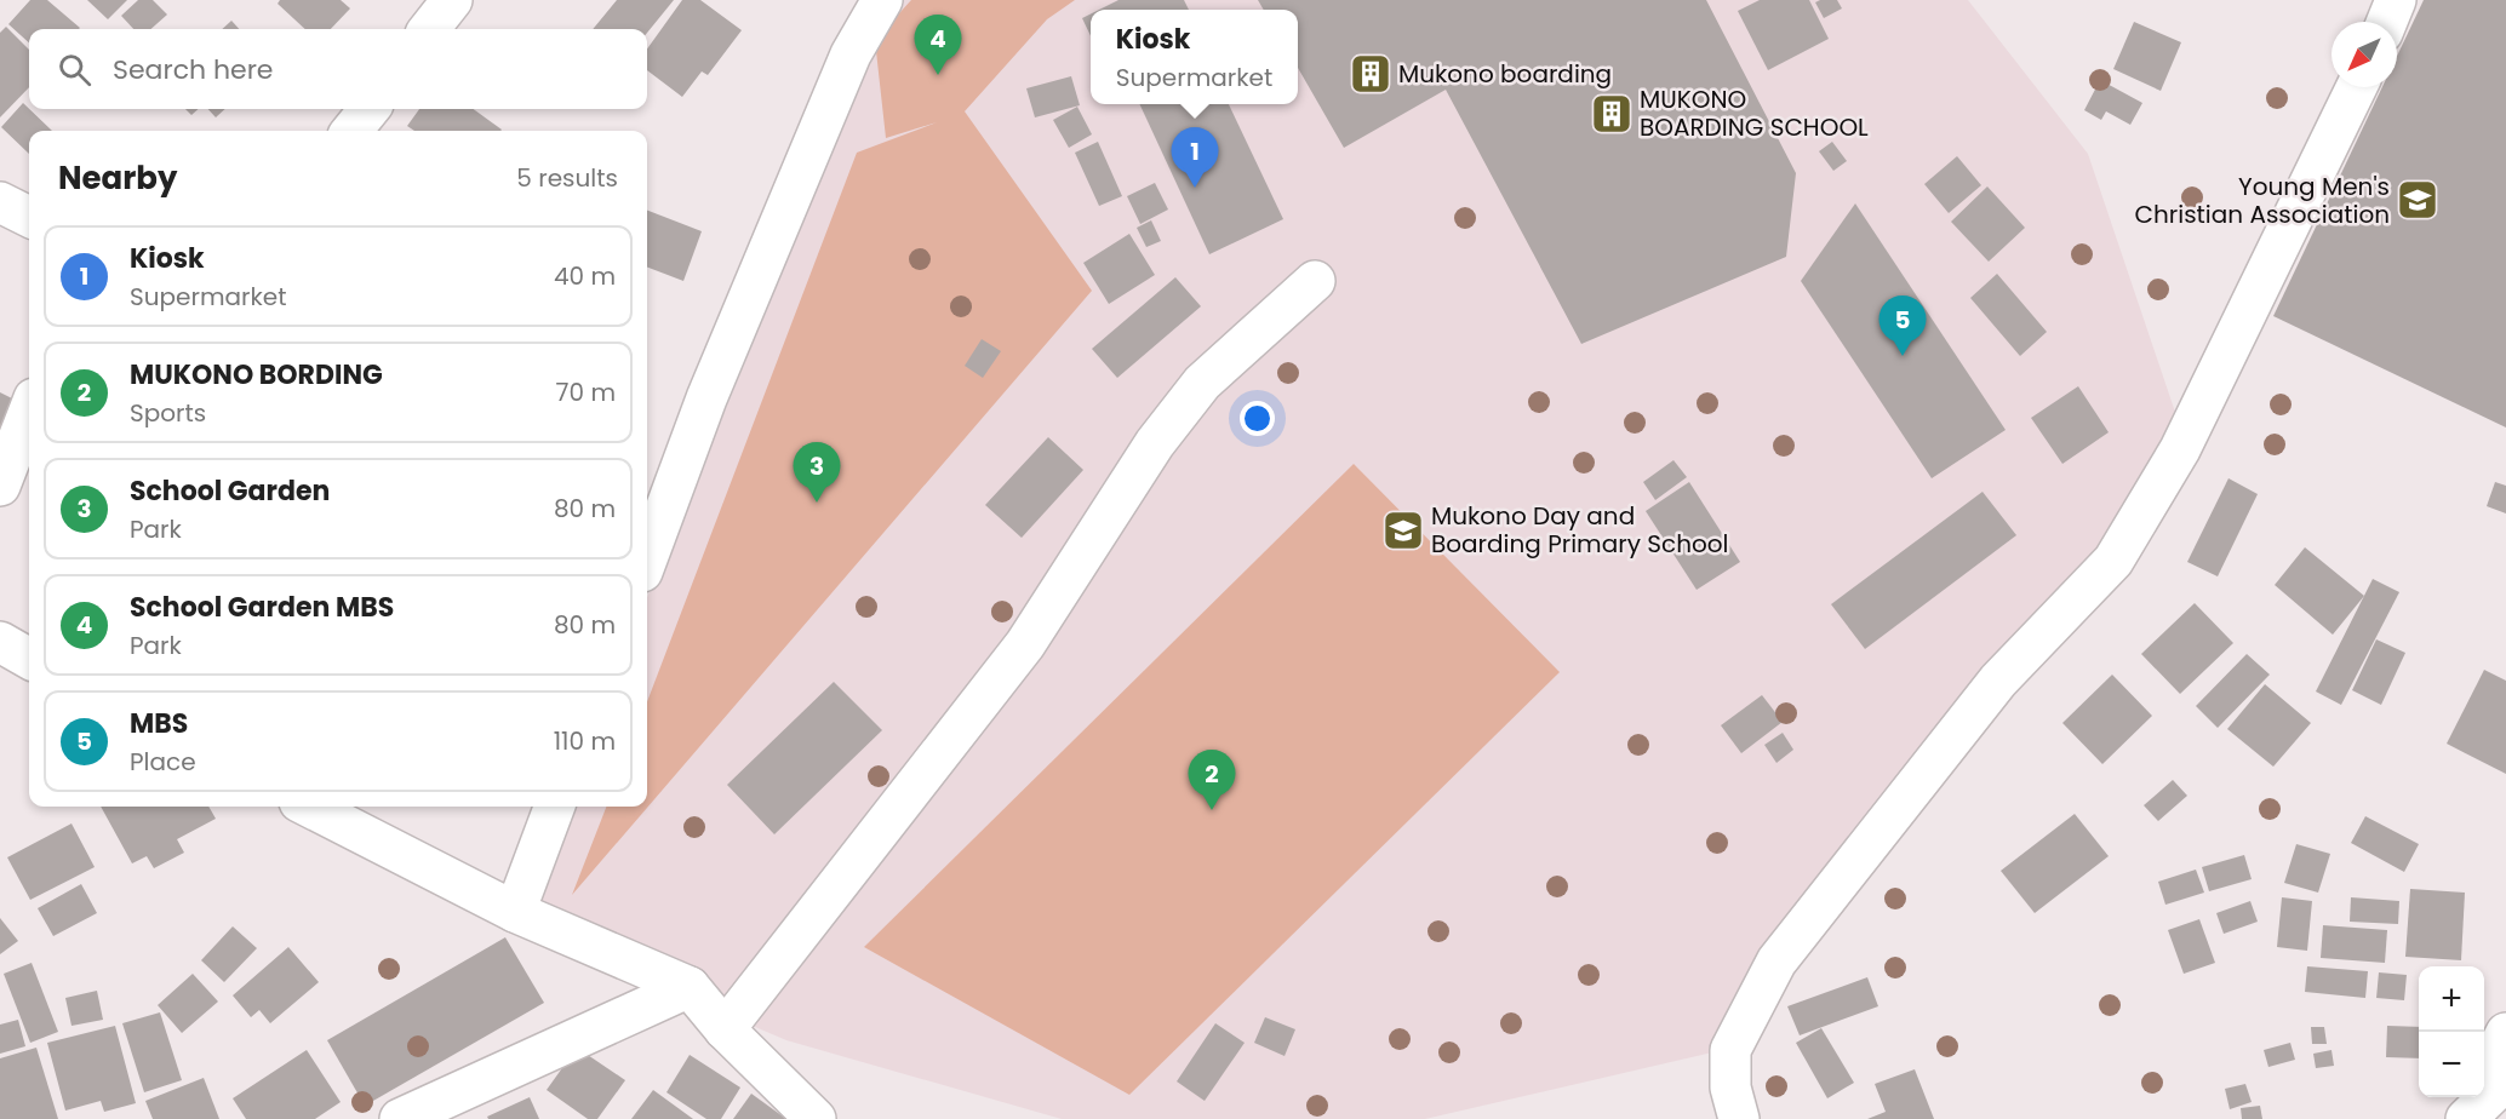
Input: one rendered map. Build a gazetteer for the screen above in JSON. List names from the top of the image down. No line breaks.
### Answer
{"places":{"building":["Mukono boarding","MUKONO BOARDING SCHOOL"],"school or university":["Young Men's Christian Association","Mukono Day and Boarding Primary School"]},"north":"bottom left","page":{"popup":["Kiosk","Supermarket"],"pins":["4","1","5","3","2"],"search":"Search here","heading":["Nearby","5 results"],"list":[{"mark":"1","name":"Kiosk","note":"Supermarket","value":"40 m"},{"mark":"2","name":"MUKONO BORDING","note":"Sports","value":"70 m"},{"mark":"3","name":"School Garden","note":"Park","value":"80 m"},{"mark":"4","name":"School Garden MBS","note":"Park","value":"80 m"},{"mark":"5","name":"MBS","note":"Place","value":"110 m"}],"map_buttons":["+","−"]}}
